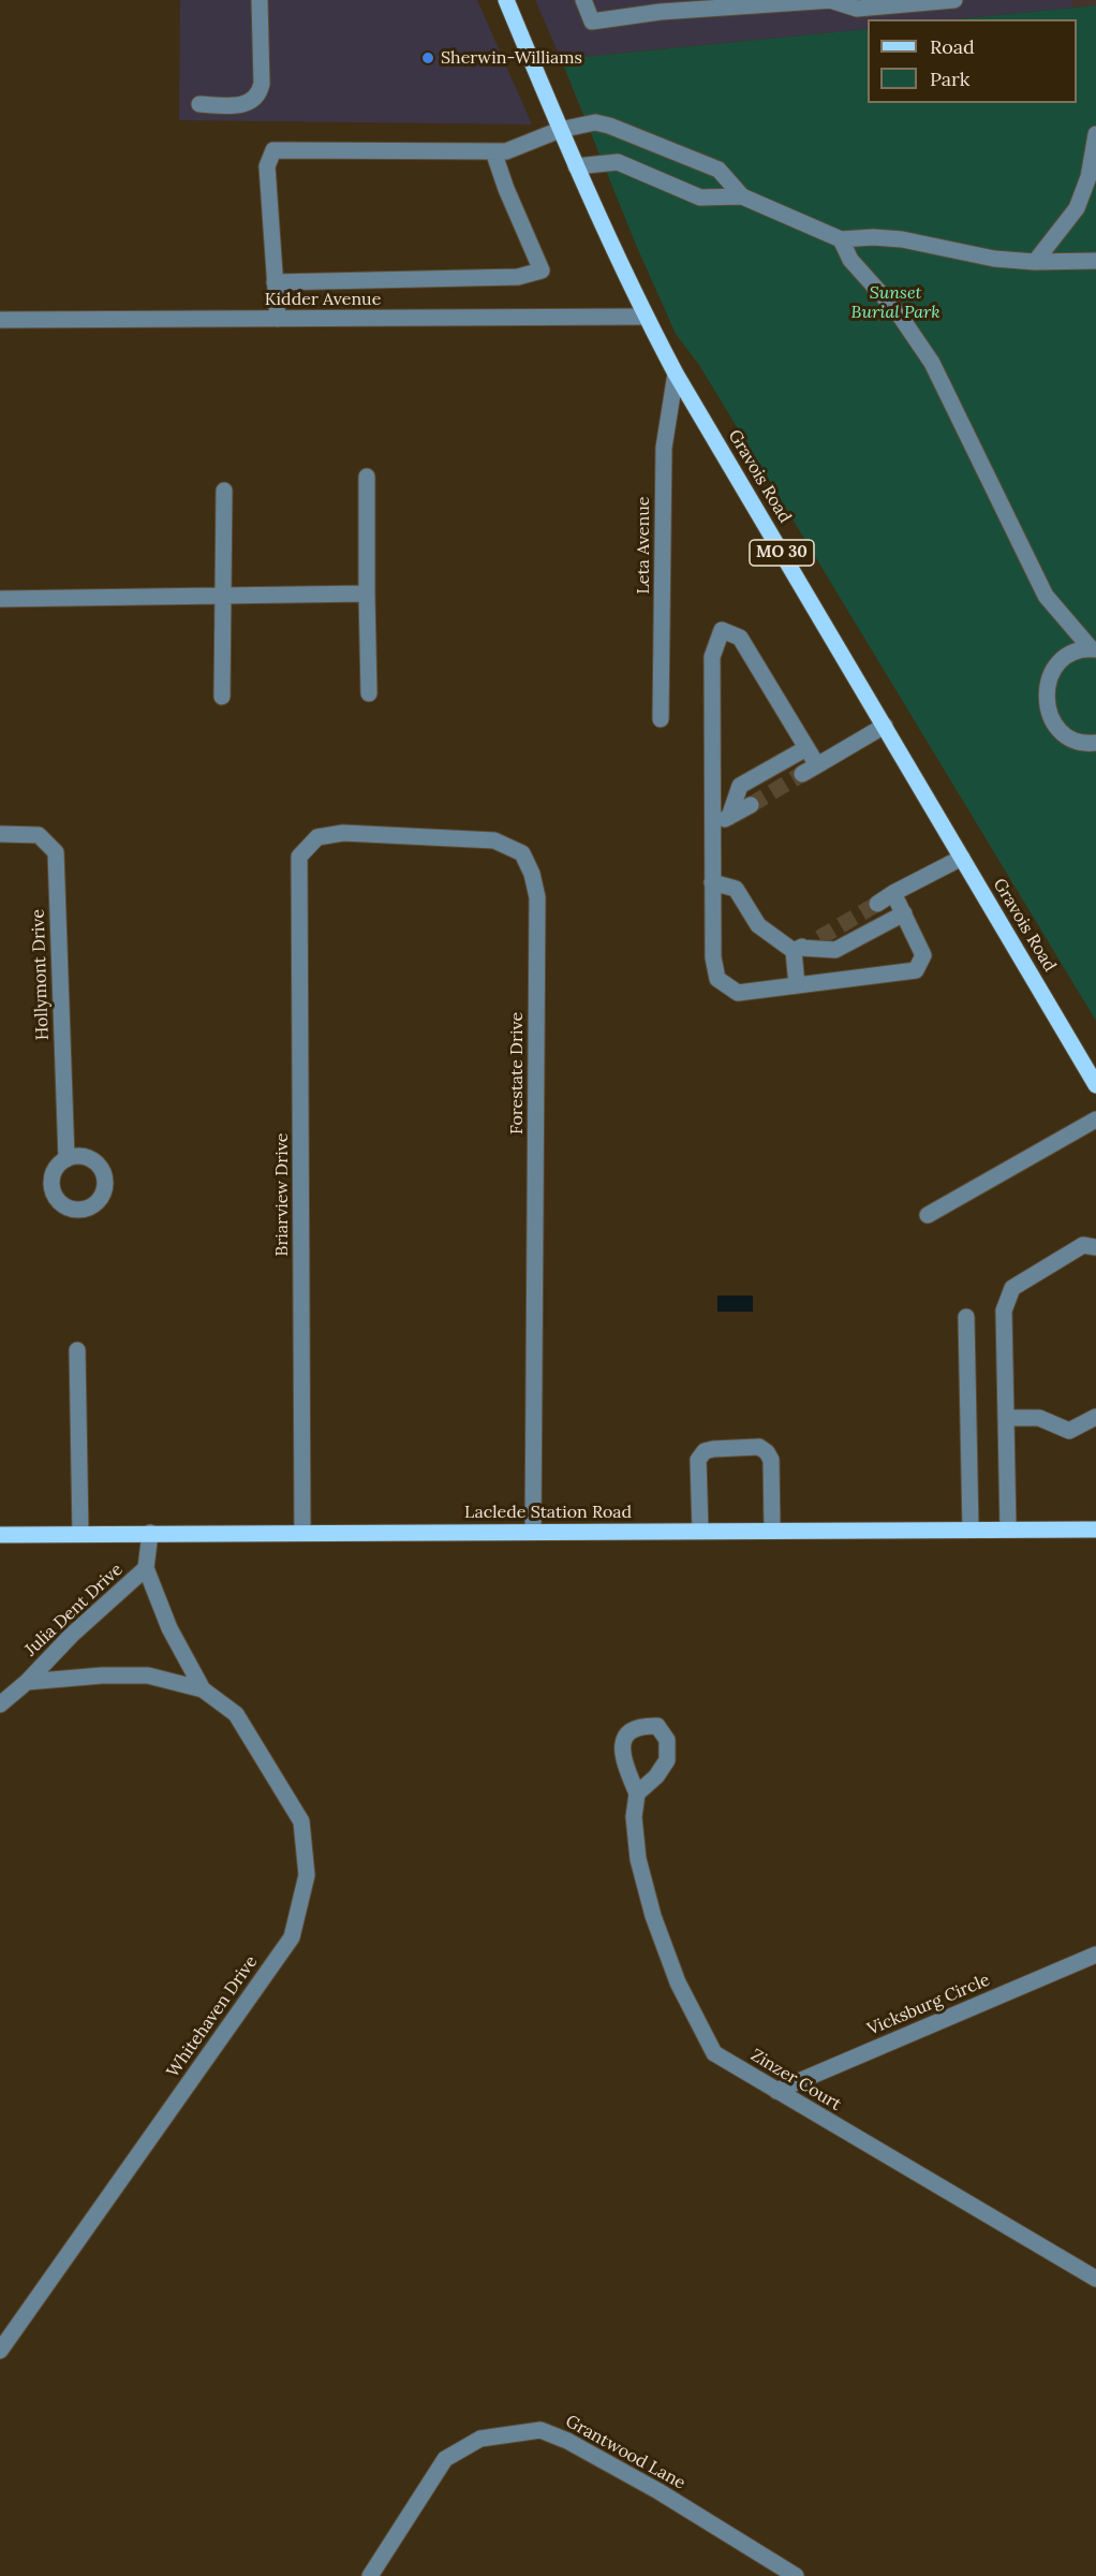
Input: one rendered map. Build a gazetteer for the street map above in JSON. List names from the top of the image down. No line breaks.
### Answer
{"streets":{"main road":["Gravois Road","MO 30","Laclede Station Road"],"street":["Kidder Avenue","Leta Avenue","Hollymont Drive","Forestate Drive","Briarview Drive","Julia Dent Drive","Vicksburg Circle","Whitehaven Drive","Zinzer Court","Grantwood Lane"]},"crossings":[["Kidder Avenue","Gravois Road"],["Gravois Road","Leta Avenue"],["Forestate Drive","Briarview Drive"],["Forestate Drive","Laclede Station Road"],["Briarview Drive","Laclede Station Road"],["Laclede Station Road","Whitehaven Drive"],["Julia Dent Drive","Whitehaven Drive"],["Vicksburg Circle","Zinzer Court"]],"parks":["Sunset Burial Park"],"places":["Sherwin-Williams"],"legend":["Road","Park"]}
